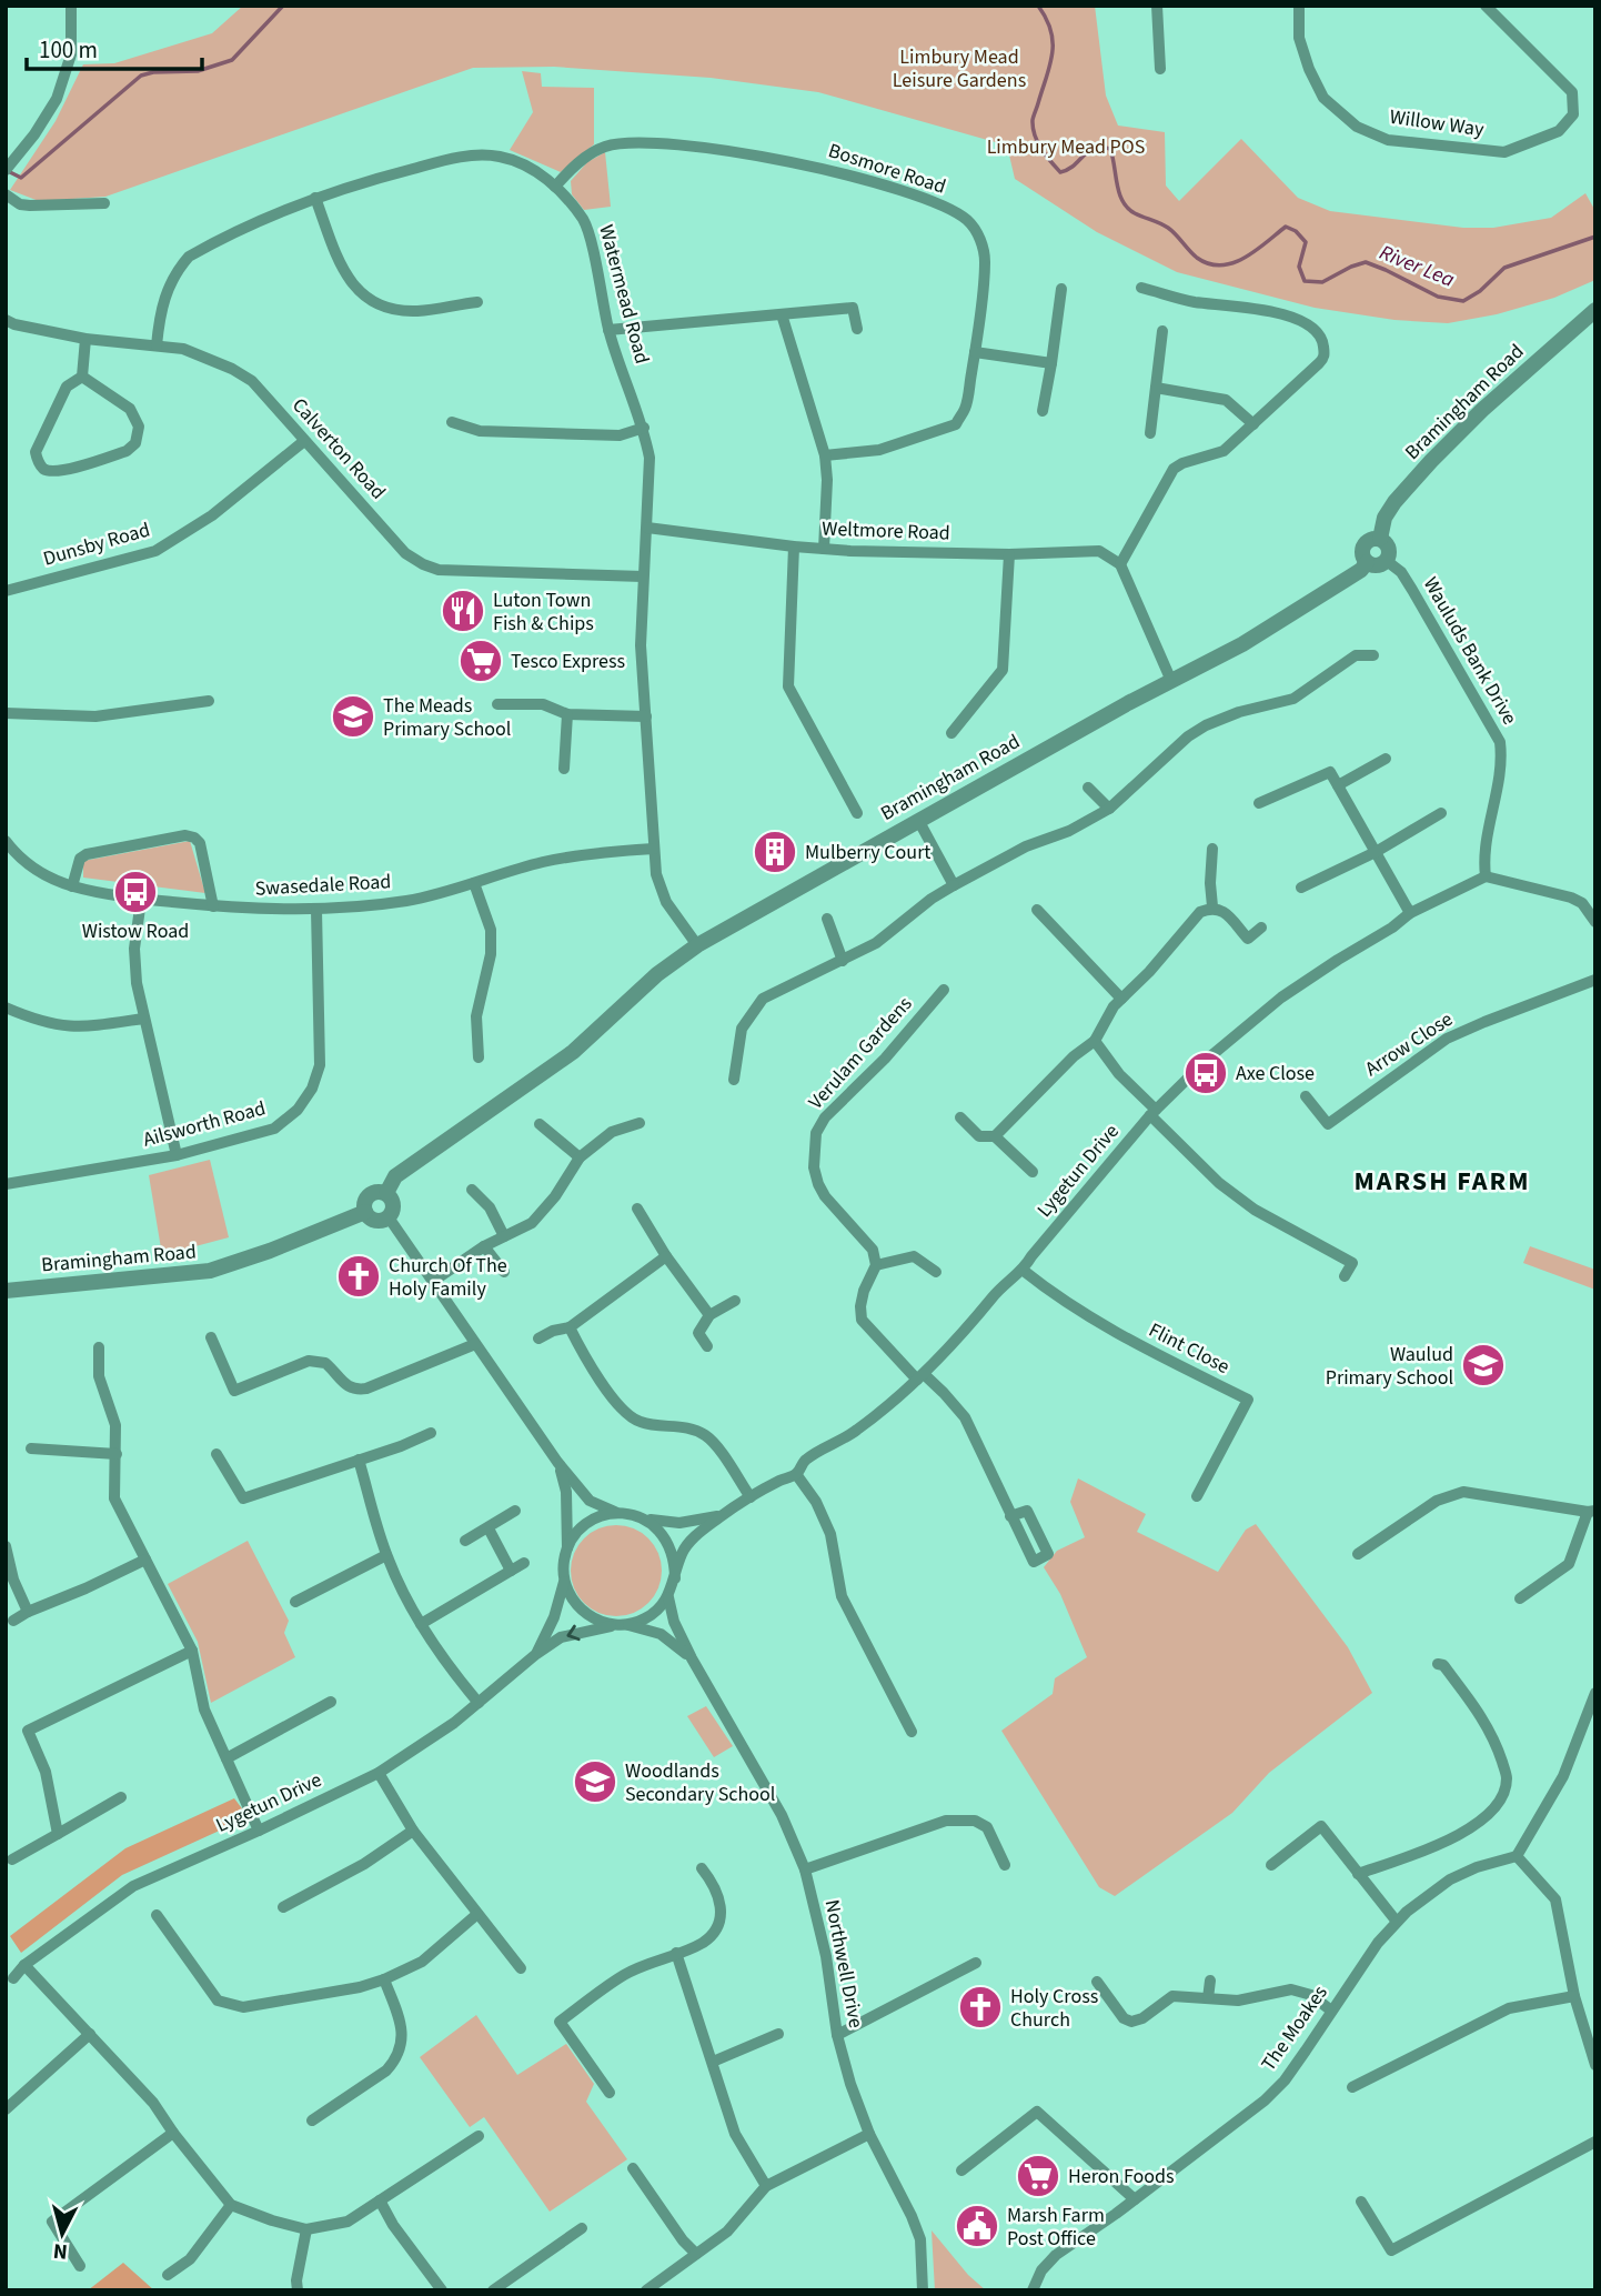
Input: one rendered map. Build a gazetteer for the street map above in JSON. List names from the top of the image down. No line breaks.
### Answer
{"streets":{"street":["Willow Way","Bosmore Road","Watermead Road","Bramingham Road","Calverton Road","Weltmore Road","Dunsby Road","Wauluds Bank Drive","Swasedale Road","Arrow Close","Verulam Gardens","Ailsworth Road","Lygetun Drive","Flint Close","Northwell Drive","The Moakes"]},"crossings":[["Bosmore Road","Watermead Road"],["Watermead Road","Bramingham Road"],["Watermead Road","Calverton Road"],["Watermead Road","Weltmore Road"],["Watermead Road","Swasedale Road"],["Bramingham Road","Wauluds Bank Drive"],["Calverton Road","Dunsby Road"],["Wauluds Bank Drive","Lygetun Drive"],["Swasedale Road","Ailsworth Road"],["Lygetun Drive","Flint Close"],["Lygetun Drive","Northwell Drive"]],"districts":["MARSH FARM"],"water":["River Lea"],"parks":["Limbury Mead Leisure Gardens","Limbury Mead POS"],"places":{"restaurant":["Luton Town Fish & Chips"],"supermarket":["Tesco Express","Heron Foods"],"school or university":["The Meads Primary School","Waulud Primary School","Woodlands Secondary School"],"building":["Mulberry Court"],"bus stop":["Wistow Road","Axe Close"],"church":["Church Of The Holy Family","Holy Cross Church"],"public building":["Marsh Farm Post Office"]},"scale_bar":"100 m","north":"bottom"}
